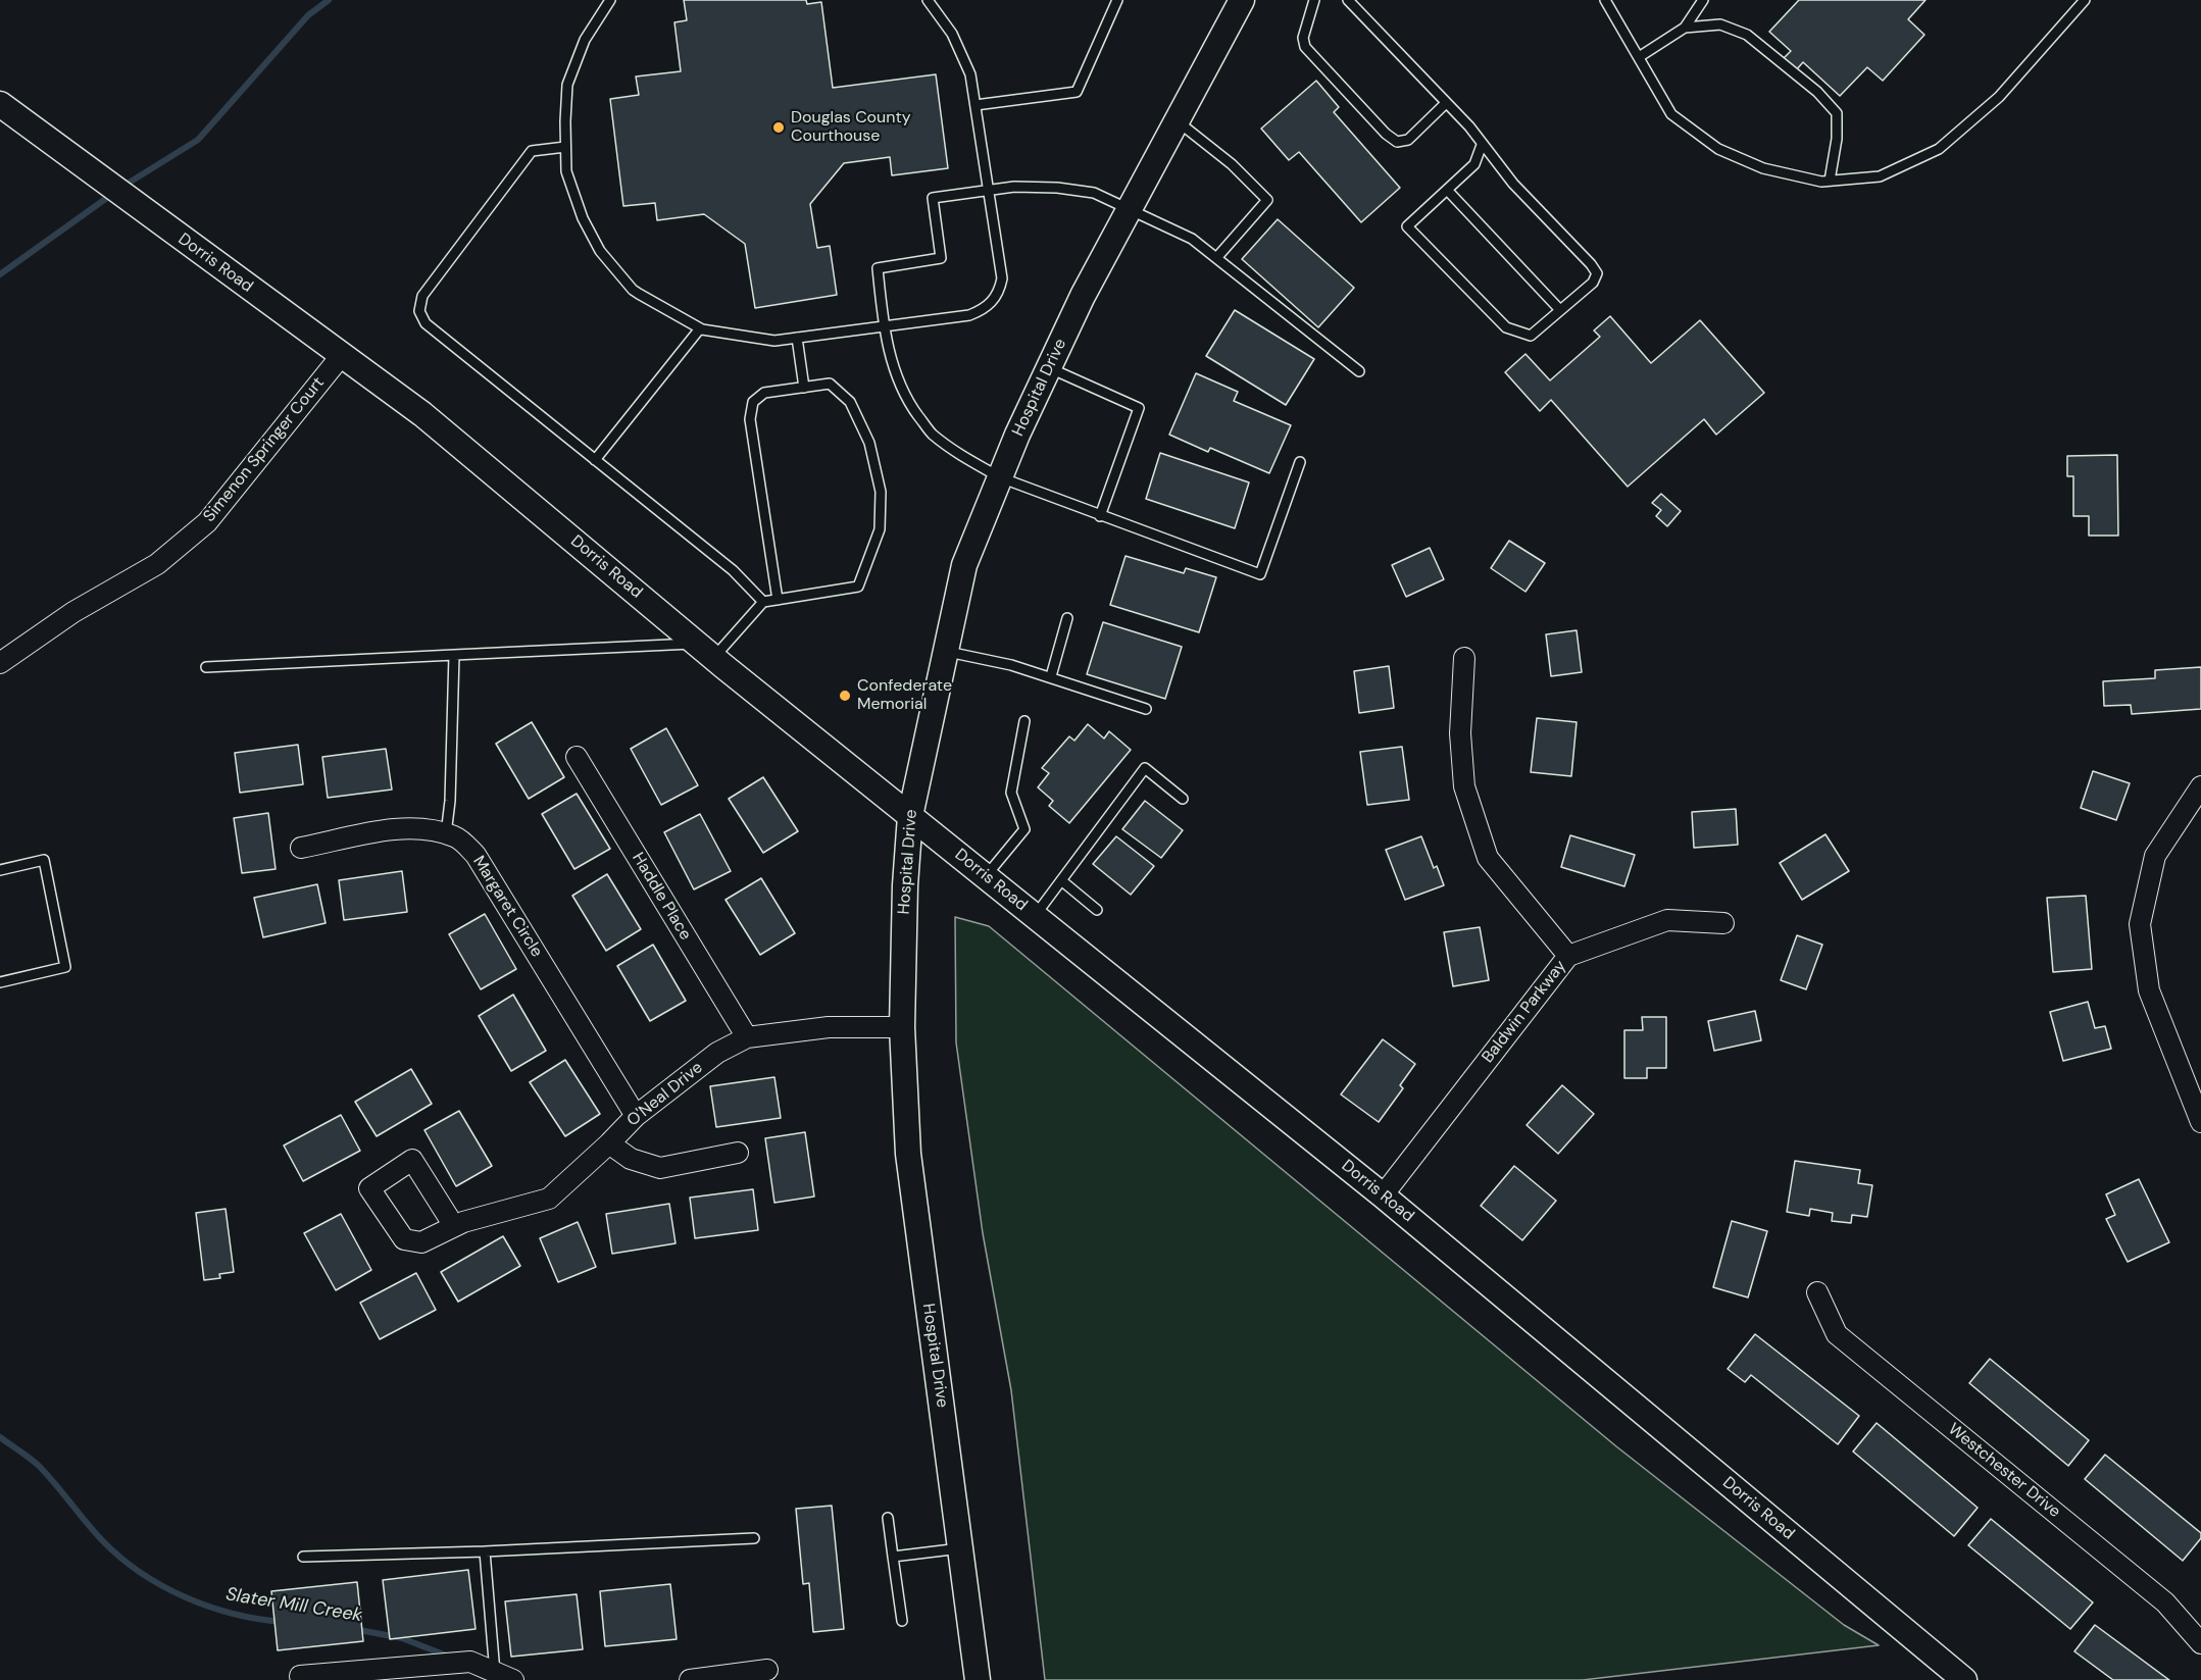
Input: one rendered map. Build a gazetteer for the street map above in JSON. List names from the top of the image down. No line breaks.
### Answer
{"streets":{"street":["Dorris Road","Hospital Drive","Simenon Springer Court","Haddle Place","Margaret Circle","Baldwin Parkway","O'Neal Drive","Westchester Drive"]},"crossings":[["Dorris Road","Hospital Drive"],["Dorris Road","Simenon Springer Court"],["Dorris Road","Baldwin Parkway"],["Hospital Drive","O'Neal Drive"],["Haddle Place","O'Neal Drive"],["Margaret Circle","O'Neal Drive"]],"water":["Slater Mill Creek"],"places":["Douglas County Courthouse","Confederate Memorial"]}
